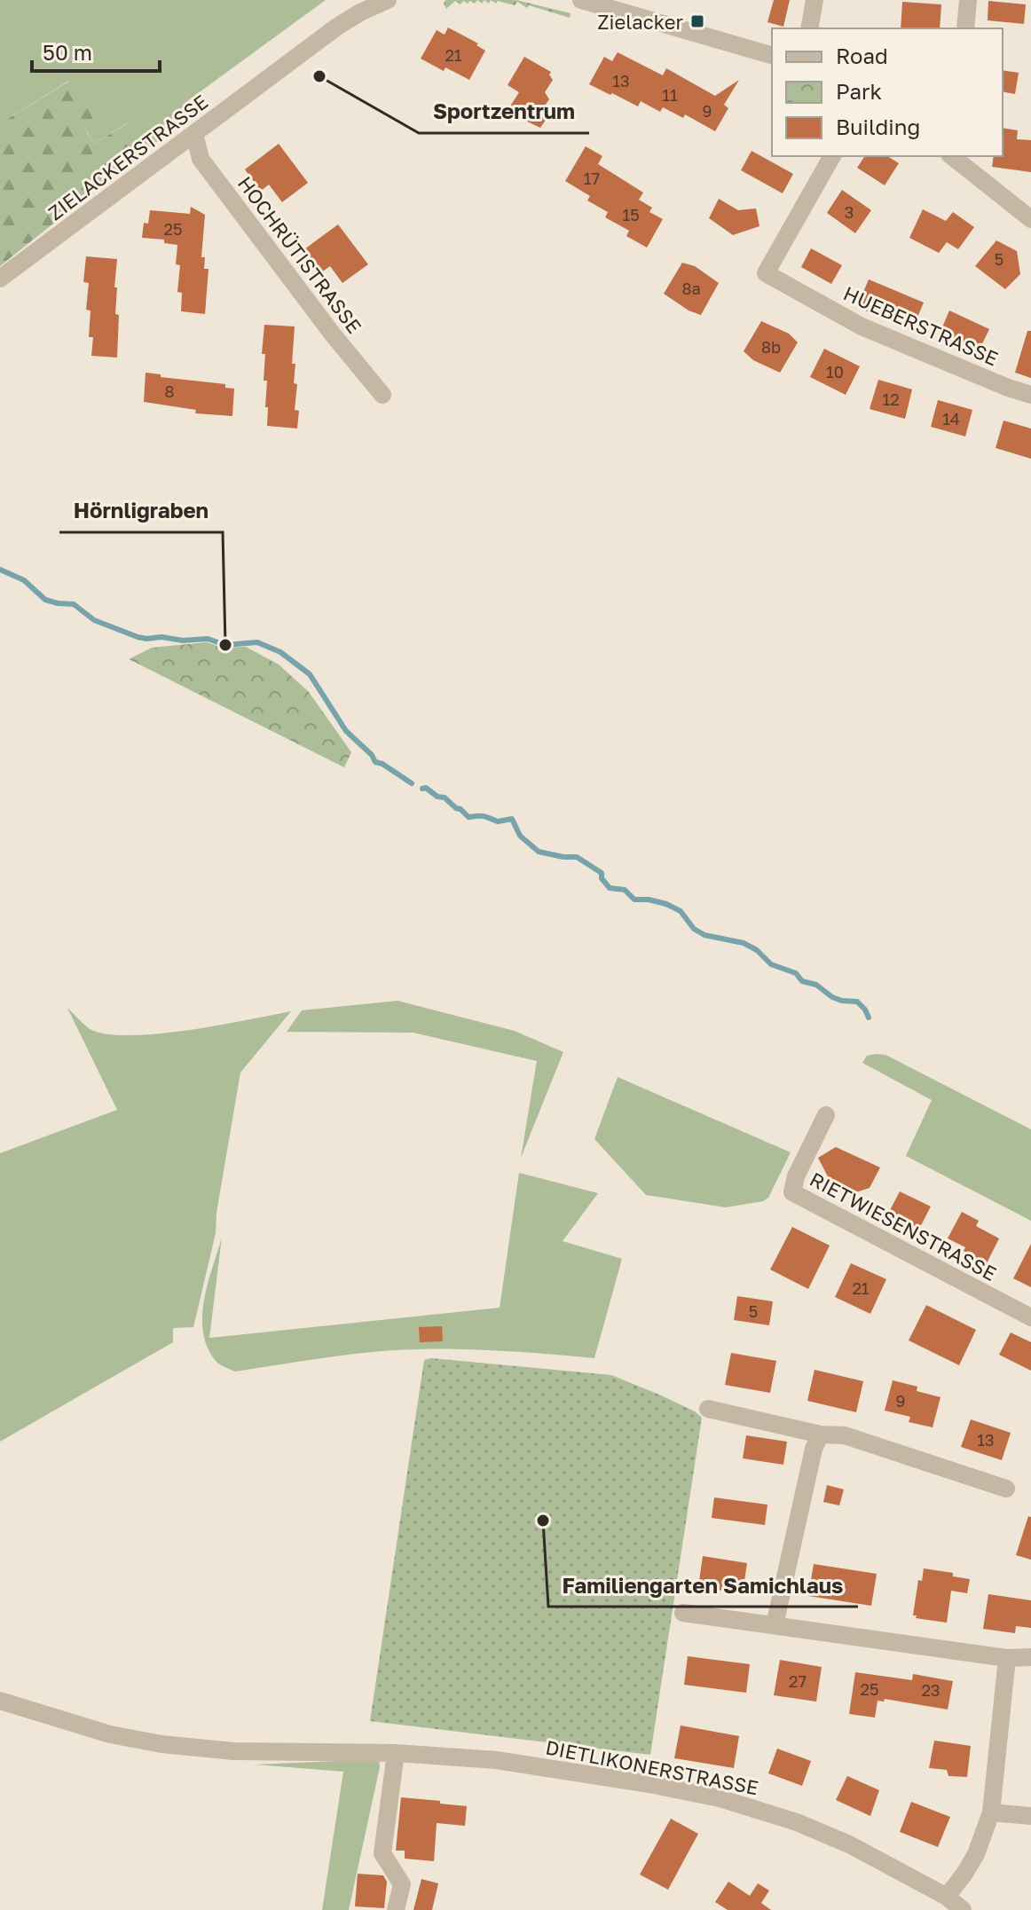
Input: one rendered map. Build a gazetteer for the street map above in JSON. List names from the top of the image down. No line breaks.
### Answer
{"streets":{"street":["ZIELACKERSTRASSE","HOCHRÜTISTRASSE","HUEBERSTRASSE","RIETWIESENSTRASSE","DIETLIKONERSTRASSE"]},"crossings":[["ZIELACKERSTRASSE","HOCHRÜTISTRASSE"]],"places":{"transit":["Zielacker"],"other":["Sportzentrum","Hörnligraben","Familiengarten Samichlaus"]},"house_numbers":["21","13","11","9","17","3","15","25","5","8a","8b","10","8","12","14","21","5","9","13","27","25","23"],"legend":["Road","Park","Building"],"scale_bar":"50 m"}
